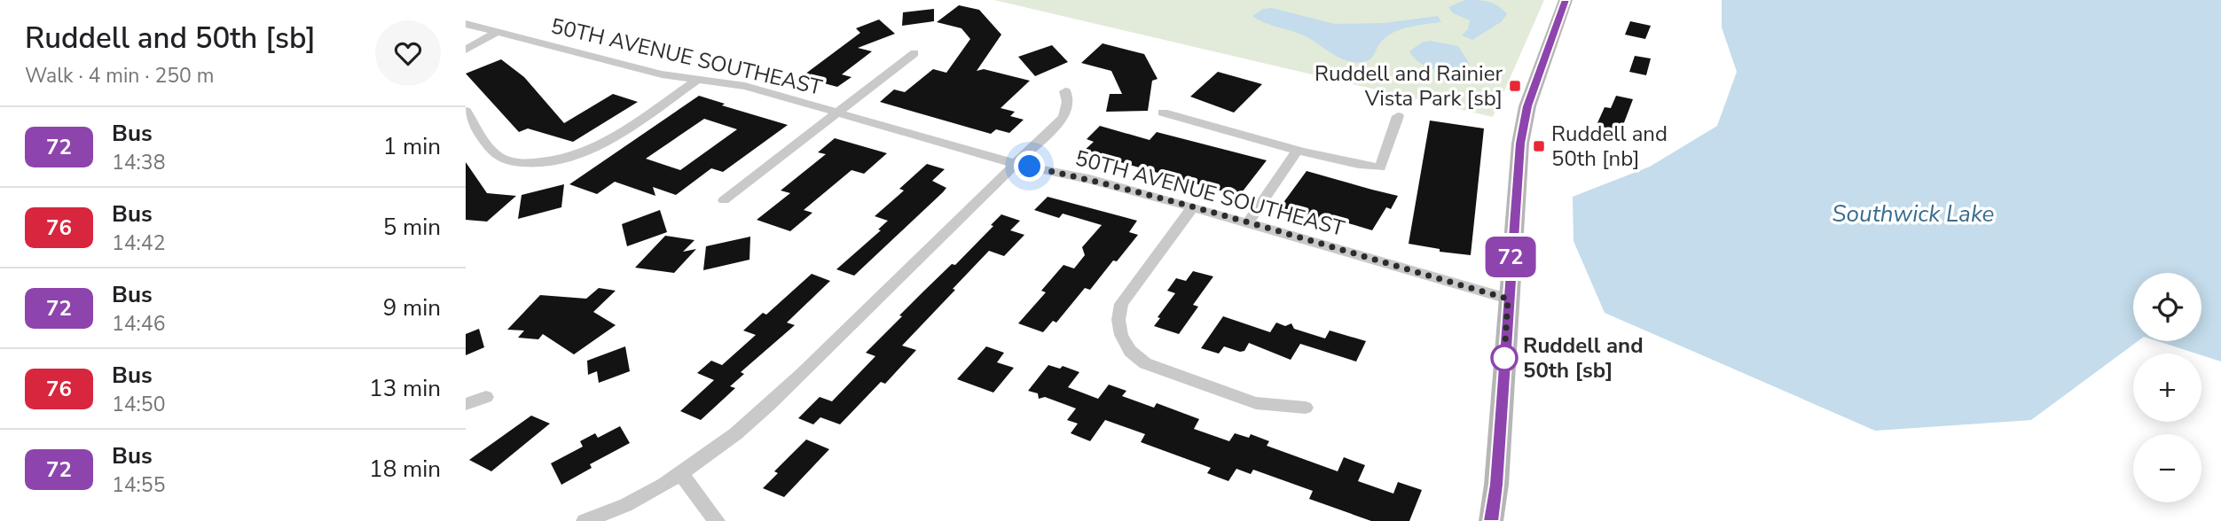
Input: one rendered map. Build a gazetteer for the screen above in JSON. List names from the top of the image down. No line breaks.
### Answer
{"streets":{"street":["50TH AVENUE SOUTHEAST"]},"water":["Southwick Lake"],"places":{"transit":["Ruddell and Rainier Vista Park [sb]","Ruddell and 50th [nb]"],"other":["Ruddell and 50th [sb]"]},"lines":["bus line 72"],"page":{"heading":["Ruddell and 50th [sb]","Walk · 4 min · 250 m"],"on_map":"72","list":[{"mark":"72","name":"Bus","note":"14:38","value":"1 min"},{"mark":"76","name":"Bus","note":"14:42","value":"5 min"},{"mark":"72","name":"Bus","note":"14:46","value":"9 min"},{"mark":"76","name":"Bus","note":"14:50","value":"13 min"},{"mark":"72","name":"Bus","note":"14:55","value":"18 min"}],"map_buttons":["+","−"]}}
